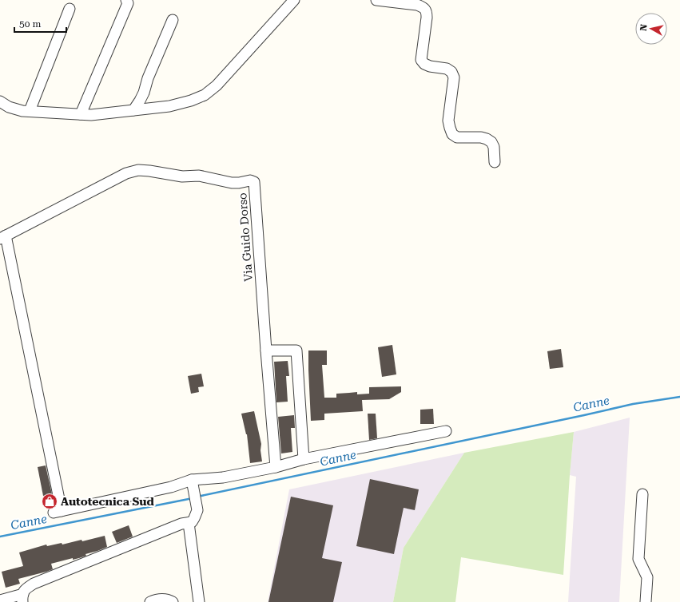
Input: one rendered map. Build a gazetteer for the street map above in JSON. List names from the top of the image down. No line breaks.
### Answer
{"streets":{"street":["Via Guido Dorso"]},"water":["Canne"],"places":{"shop":["Autotecnica Sud"]},"scale_bar":"50 m","north":"left"}
